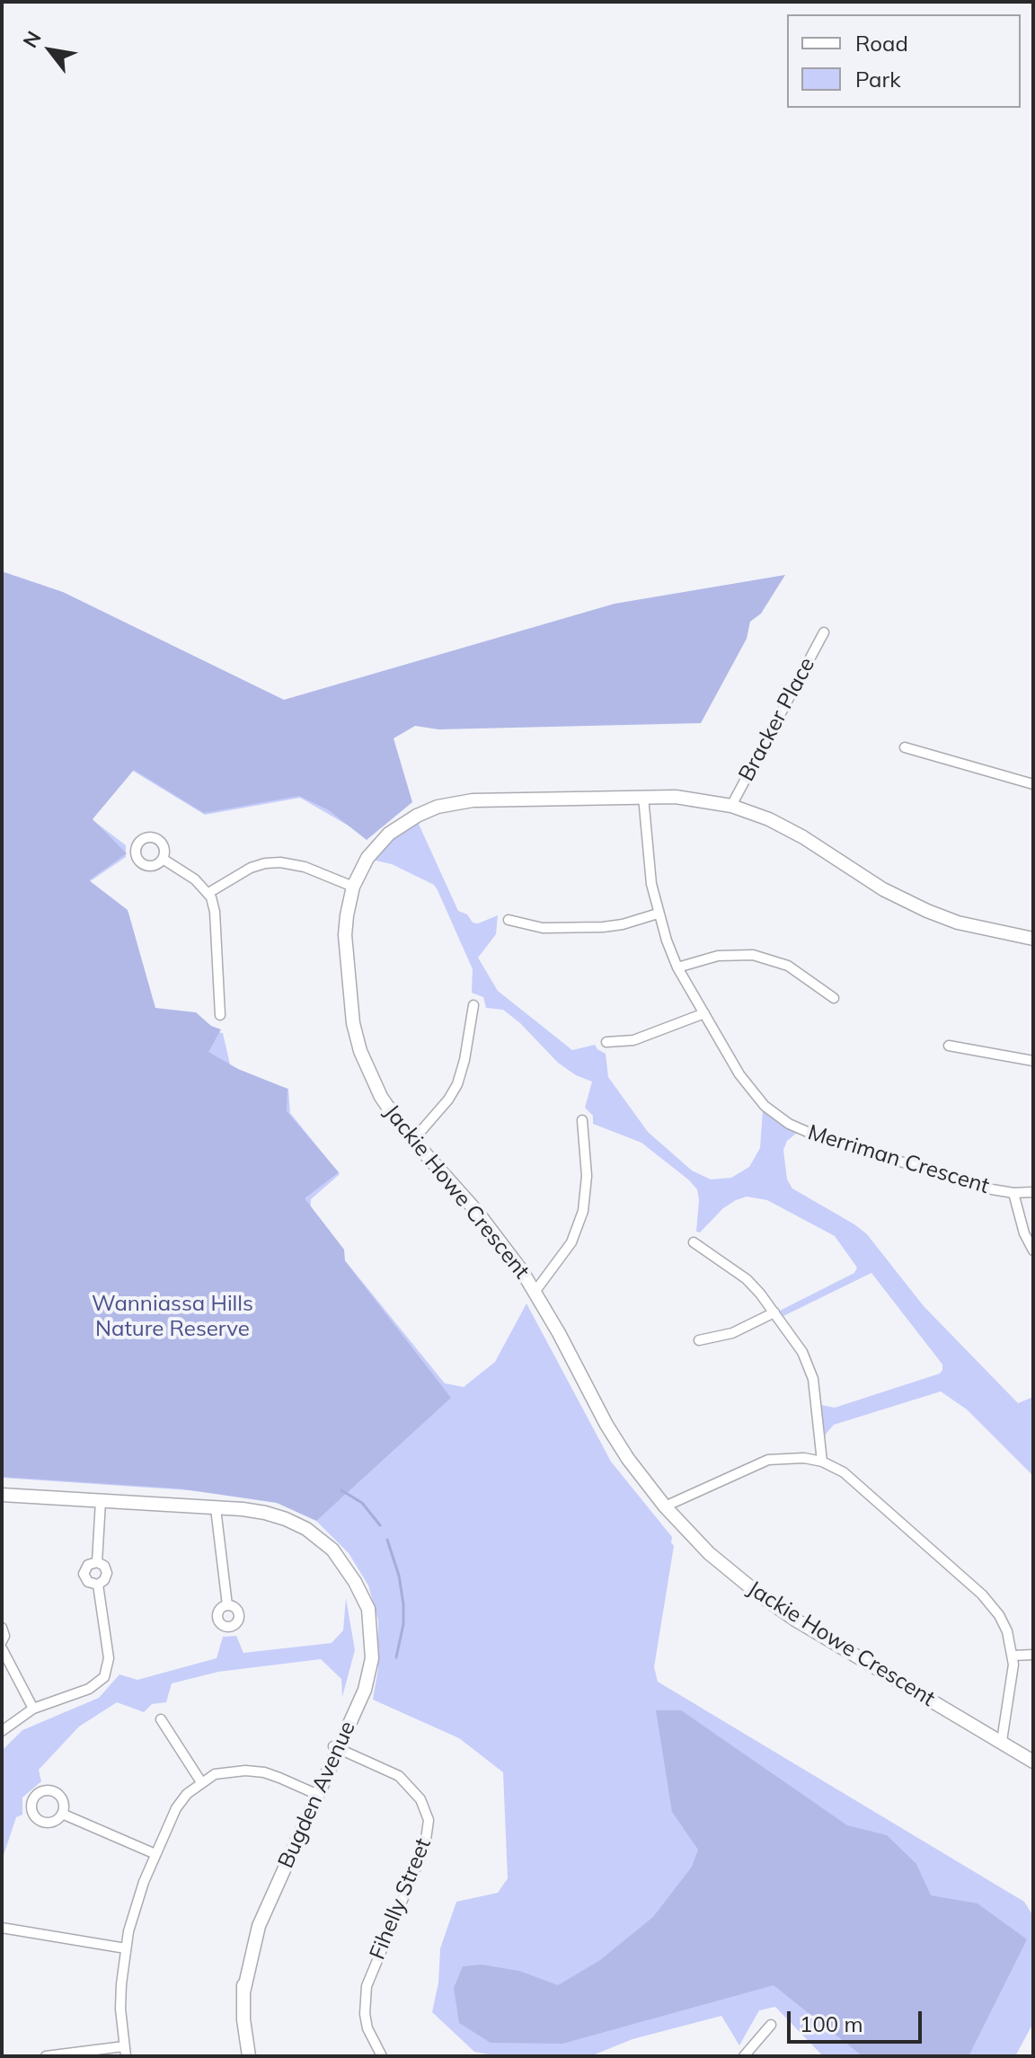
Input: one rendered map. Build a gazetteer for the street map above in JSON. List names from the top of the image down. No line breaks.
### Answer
{"streets":{"street":["Bracker Place","Merriman Crescent","Jackie Howe Crescent","Bugden Avenue","Fihelly Street"]},"crossings":[["Bracker Place","Jackie Howe Crescent"],["Merriman Crescent","Jackie Howe Crescent"],["Bugden Avenue","Fihelly Street"]],"parks":["Wanniassa Hills Nature Reserve"],"legend":["Road","Park"],"scale_bar":"100 m","north":"top left"}
